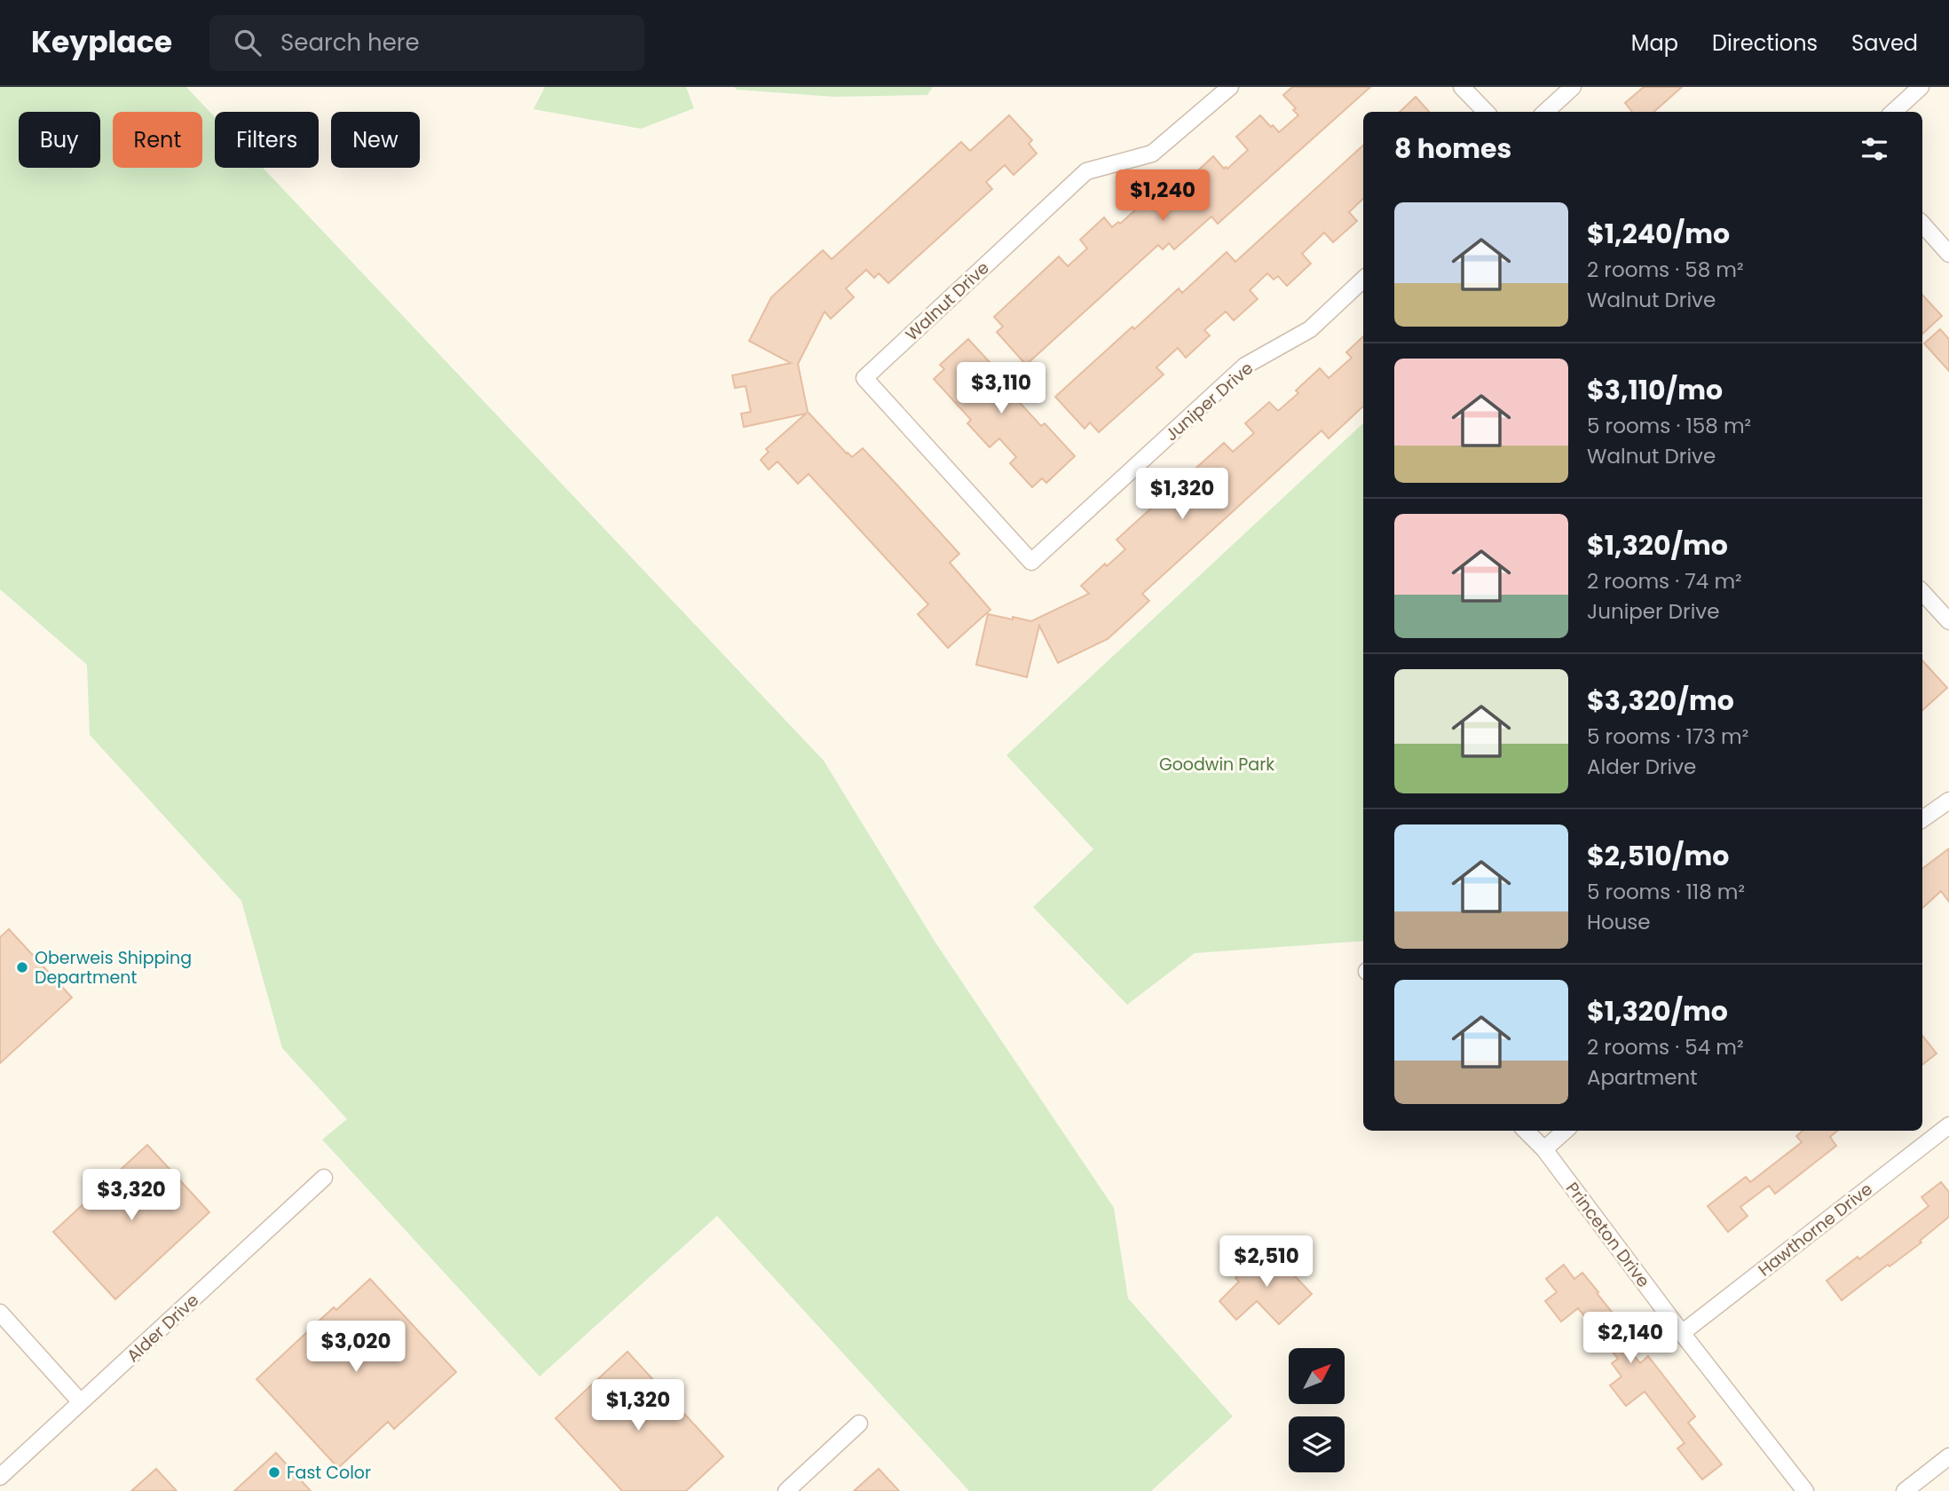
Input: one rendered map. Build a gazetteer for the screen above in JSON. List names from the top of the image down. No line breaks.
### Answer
{"streets":{"street":["Walnut Drive","Juniper Drive","Hawthorne Drive","Princeton Drive","Alder Drive"]},"crossings":[["Walnut Drive","Juniper Drive"],["Hawthorne Drive","Princeton Drive"]],"parks":["Goodwin Park"],"places":["Oberweis Shipping Department","Fast Color"],"north":"top right","page":{"header":"Keyplace","search":"Search here","nav":["Map","Directions","Saved"],"chip":["Buy","Rent","Filters","New"],"heading":"8 homes","price":["$1,240","$3,110","$1,320","$3,320","$2,510","$2,140","$3,020","$1,320"],"list":[{"name":"$1,240/mo","note":"2 rooms · 58 m² · Walnut Drive"},{"name":"$3,110/mo","note":"5 rooms · 158 m² · Walnut Drive"},{"name":"$1,320/mo","note":"2 rooms · 74 m² · Juniper Drive"},{"name":"$3,320/mo","note":"5 rooms · 173 m² · Alder Drive"},{"name":"$2,510/mo","note":"5 rooms · 118 m² · House"},{"name":"$1,320/mo","note":"2 rooms · 54 m² · Apartment"}]}}
